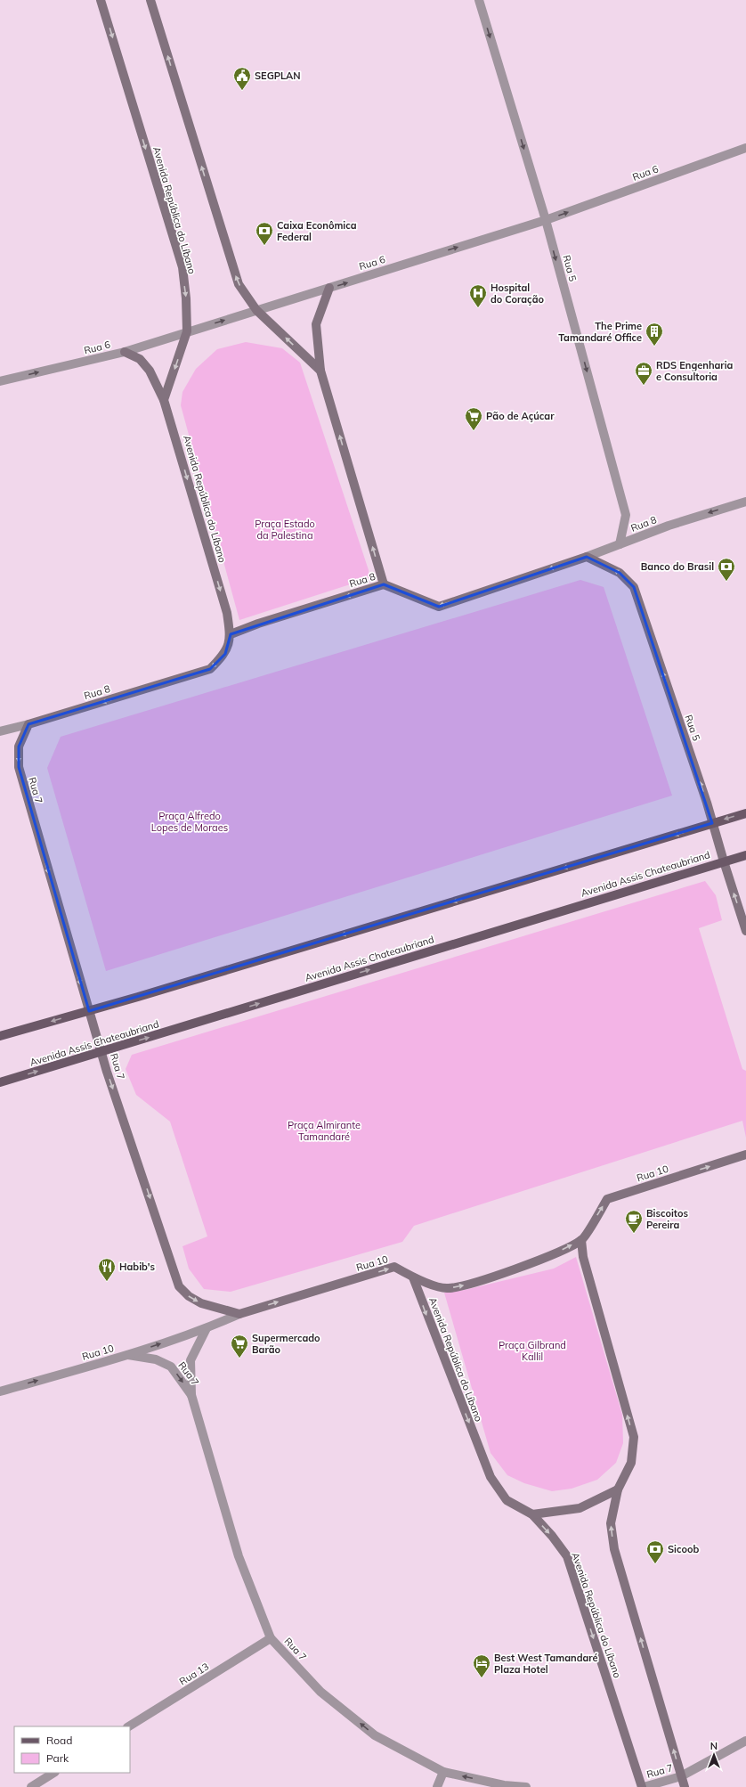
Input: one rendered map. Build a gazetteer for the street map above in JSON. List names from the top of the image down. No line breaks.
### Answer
{"streets":{"main road":["Avenida República do Líbano","Rua 5","Rua 8","Rua 7","Avenida Assis Chateaubriand","Rua 10"],"street":["Rua 6","Rua 13"]},"crossings":[["Rua 6","Avenida República do Líbano"],["Rua 6","Rua 5"],["Avenida República do Líbano","Rua 8"],["Avenida República do Líbano","Rua 7"],["Avenida República do Líbano","Rua 10"],["Rua 5","Rua 8"],["Rua 5","Avenida Assis Chateaubriand"],["Rua 8","Rua 7"],["Rua 7","Avenida Assis Chateaubriand"],["Rua 7","Rua 10"],["Rua 7","Rua 13"]],"one_way":["Rua 6","Rua 8","Rua 10"],"parks":["Praça Estado da Palestina","Praça Alfredo Lopes de Moraes","Praça Almirante Tamandaré","Praça Gilbrand Kallil"],"places":{"public building":["SEGPLAN"],"bank":["Caixa Econômica Federal","Banco do Brasil","Sicoob"],"hospital":["Hospital do Coração"],"building":["The Prime Tamandaré Office"],"office":["RDS Engenharia e Consultoria"],"supermarket":["Pão de Açúcar","Supermercado Barão"],"cafe":["Biscoitos Pereira"],"restaurant":["Habib's"],"hotel":["Best West Tamandaré Plaza Hotel"]},"legend":["Road","Park"],"north":"top"}
